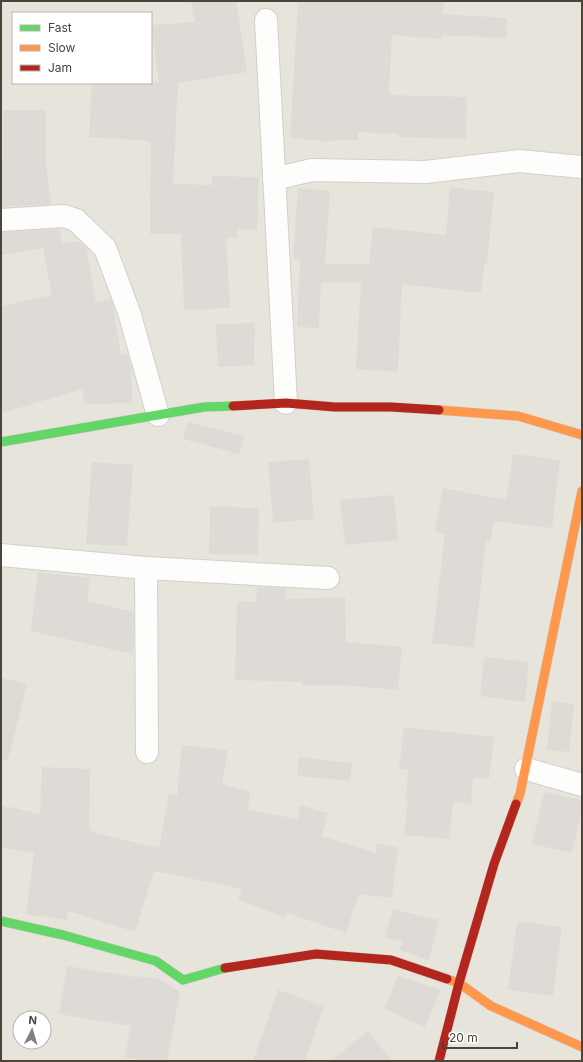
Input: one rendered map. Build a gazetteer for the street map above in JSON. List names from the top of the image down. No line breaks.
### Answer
{"legend":["Fast","Slow","Jam"],"scale_bar":"20 m","north":"top"}
